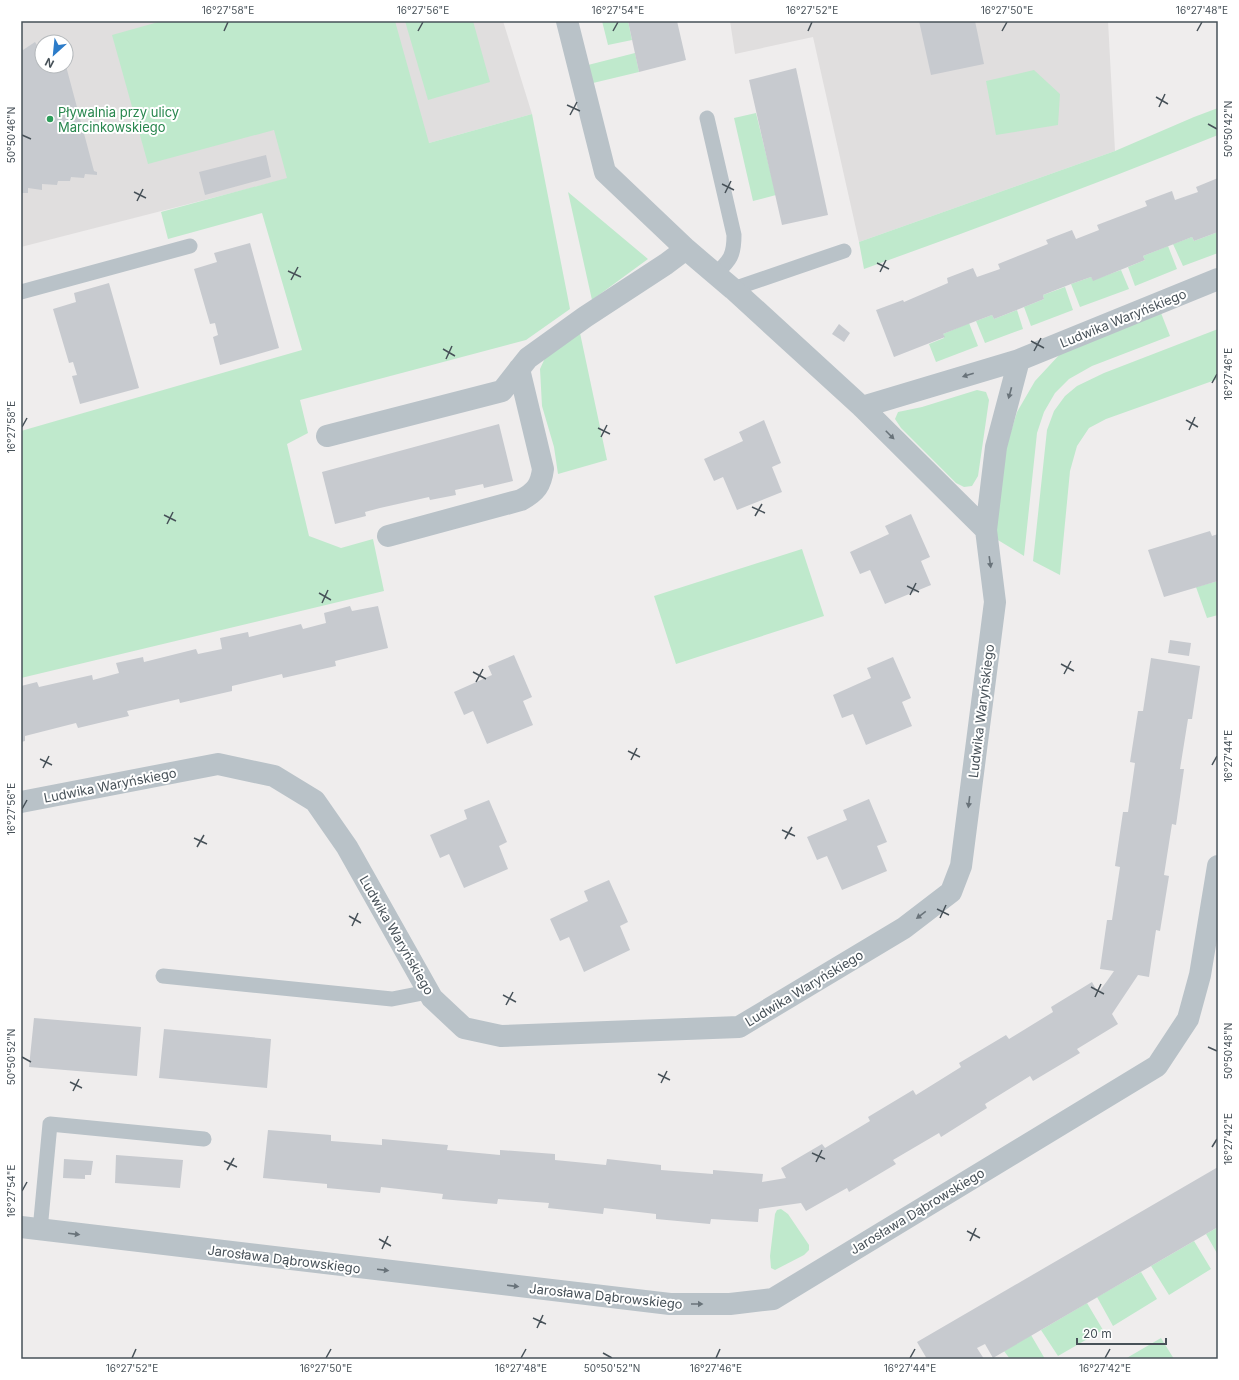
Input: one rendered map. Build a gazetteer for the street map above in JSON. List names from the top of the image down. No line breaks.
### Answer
{"streets":{"street":["Ludwika Waryńskiego","Jarosława Dąbrowskiego"]},"one_way":["Jarosława Dąbrowskiego"],"places":["Pływalnia przy ulicy Marcinkowskiego"],"scale_bar":"20 m","north":"bottom left","coordinates":["16°27'58\"E","16°27'56\"E","16°27'54\"E","16°27'52\"E","16°27'50\"E","16°27'48\"E","50°50'42\"N","50°50'46\"N","16°27'46\"E","16°27'44\"E","50°50'48\"N","50°50'52\"N","16°27'42\"E"]}
